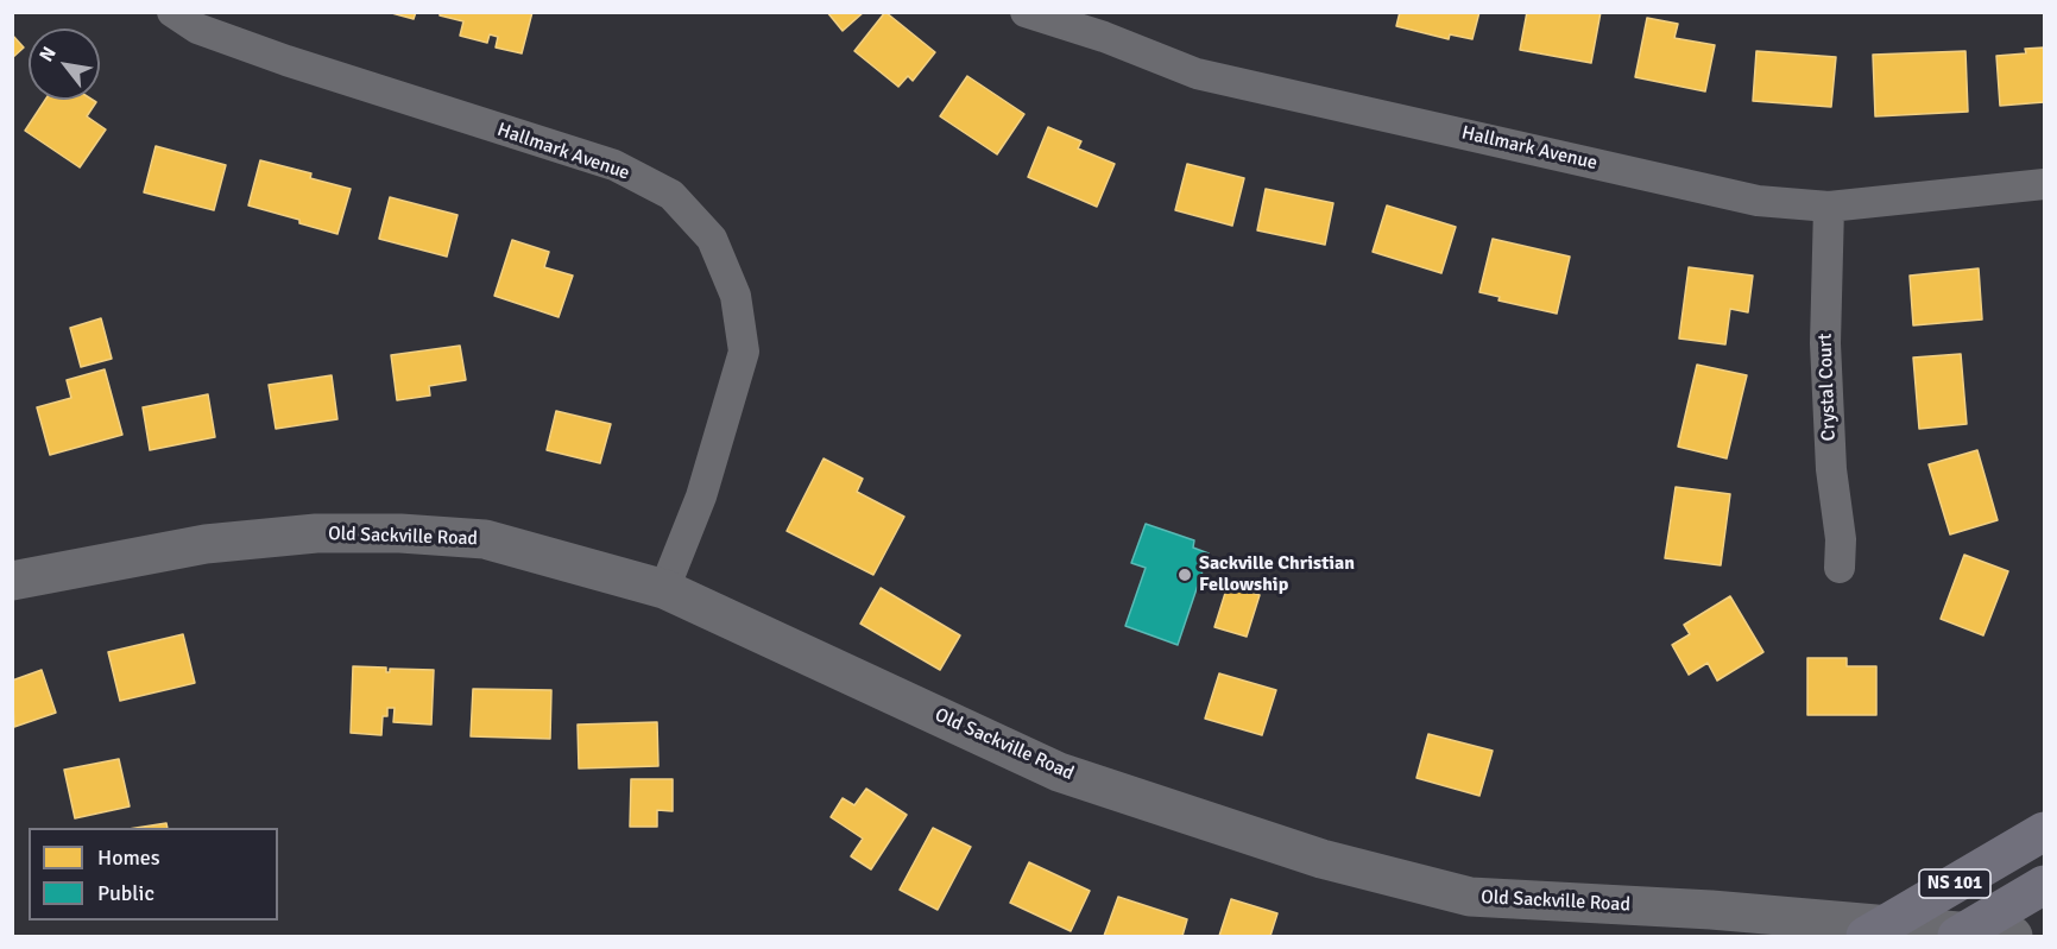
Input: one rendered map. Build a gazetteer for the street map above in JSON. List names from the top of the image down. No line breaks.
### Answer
{"streets":{"highway":["NS 101"],"street":["Hallmark Avenue","Crystal Court","Old Sackville Road"]},"crossings":[["Hallmark Avenue","Crystal Court"],["Hallmark Avenue","Old Sackville Road"]],"places":["Sackville Christian Fellowship"],"legend":["Homes","Public"],"north":"top left"}
